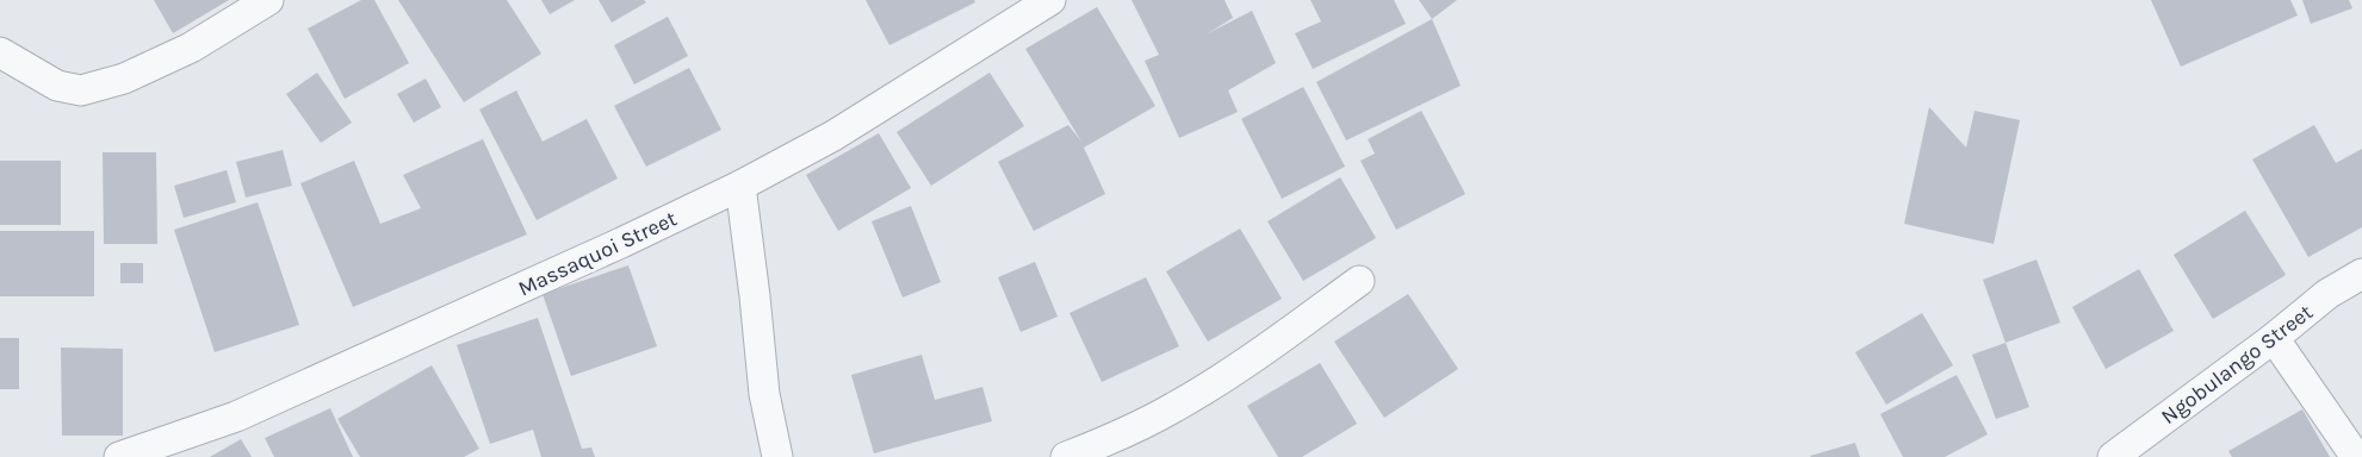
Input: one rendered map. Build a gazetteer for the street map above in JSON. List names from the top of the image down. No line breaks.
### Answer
{"streets":{"street":["Massaquoi Street","Ngobulango Street"]}}
